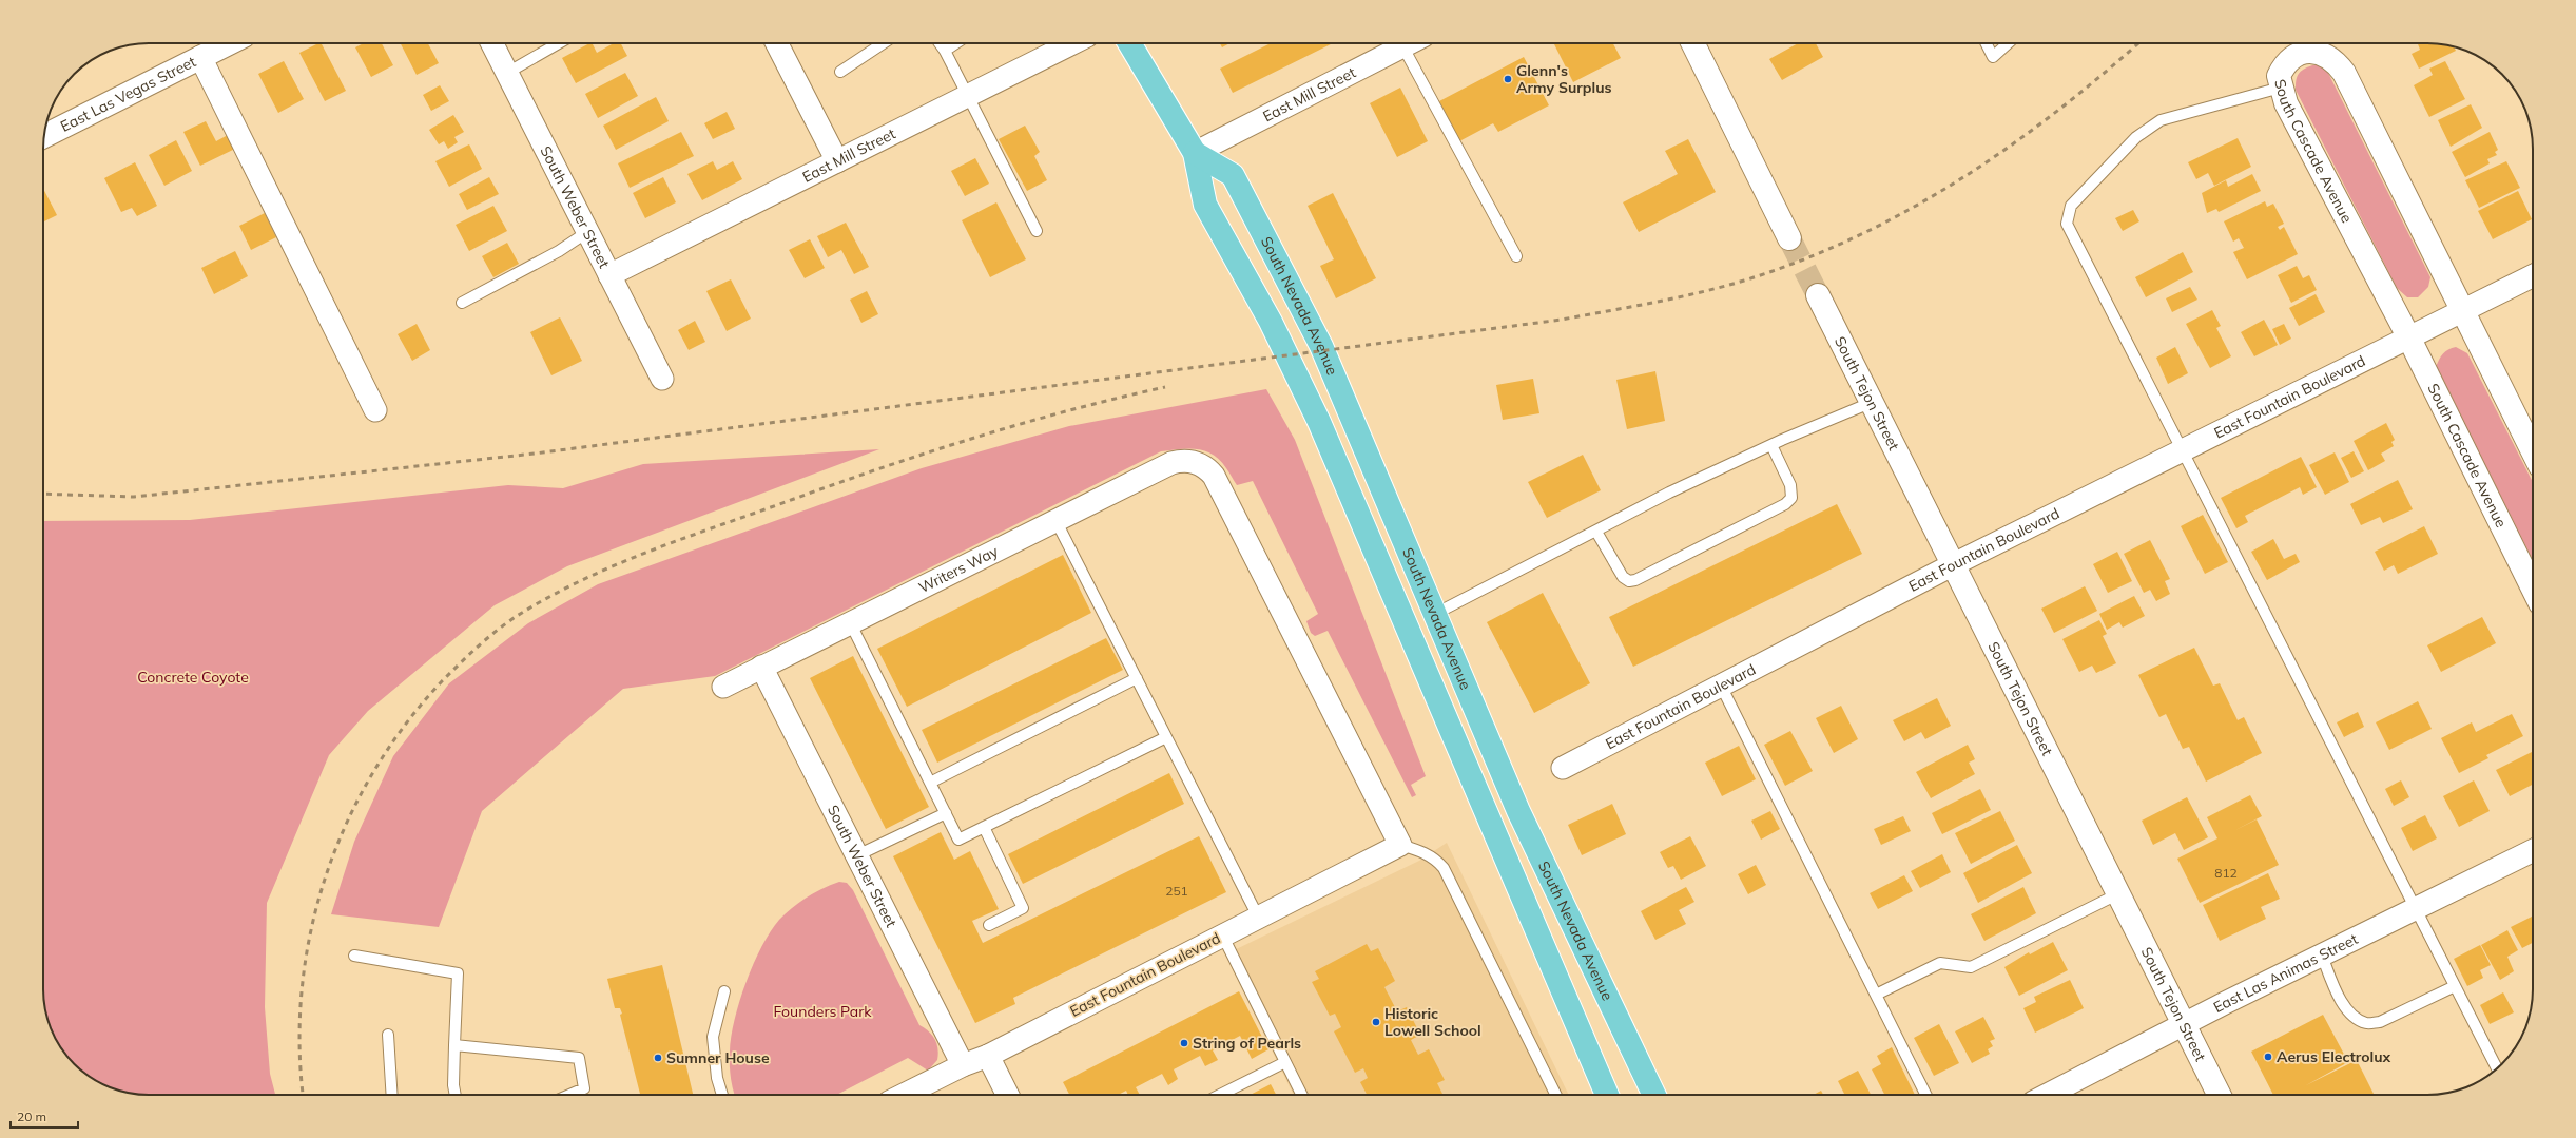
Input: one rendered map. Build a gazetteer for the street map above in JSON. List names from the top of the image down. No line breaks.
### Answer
{"streets":{"main road":["South Nevada Avenue"],"street":["East Las Vegas Street","East Mill Street","South Cascade Avenue","South Weber Street","South Tejon Street","East Fountain Boulevard","Writers Way","East Las Animas Street"]},"crossings":[["East Mill Street","South Weber Street"],["East Mill Street","South Nevada Avenue"],["South Cascade Avenue","East Fountain Boulevard"],["South Weber Street","East Fountain Boulevard"],["South Weber Street","Writers Way"],["South Tejon Street","East Fountain Boulevard"],["South Tejon Street","East Las Animas Street"],["East Fountain Boulevard","Writers Way"]],"parks":["Concrete Coyote","Founders Park"],"places":["Glenn's Army Surplus","Historic Lowell School","String of Pearls","Aerus Electrolux","Sumner House"],"house_numbers":["812","251"],"scale_bar":"20 m"}
